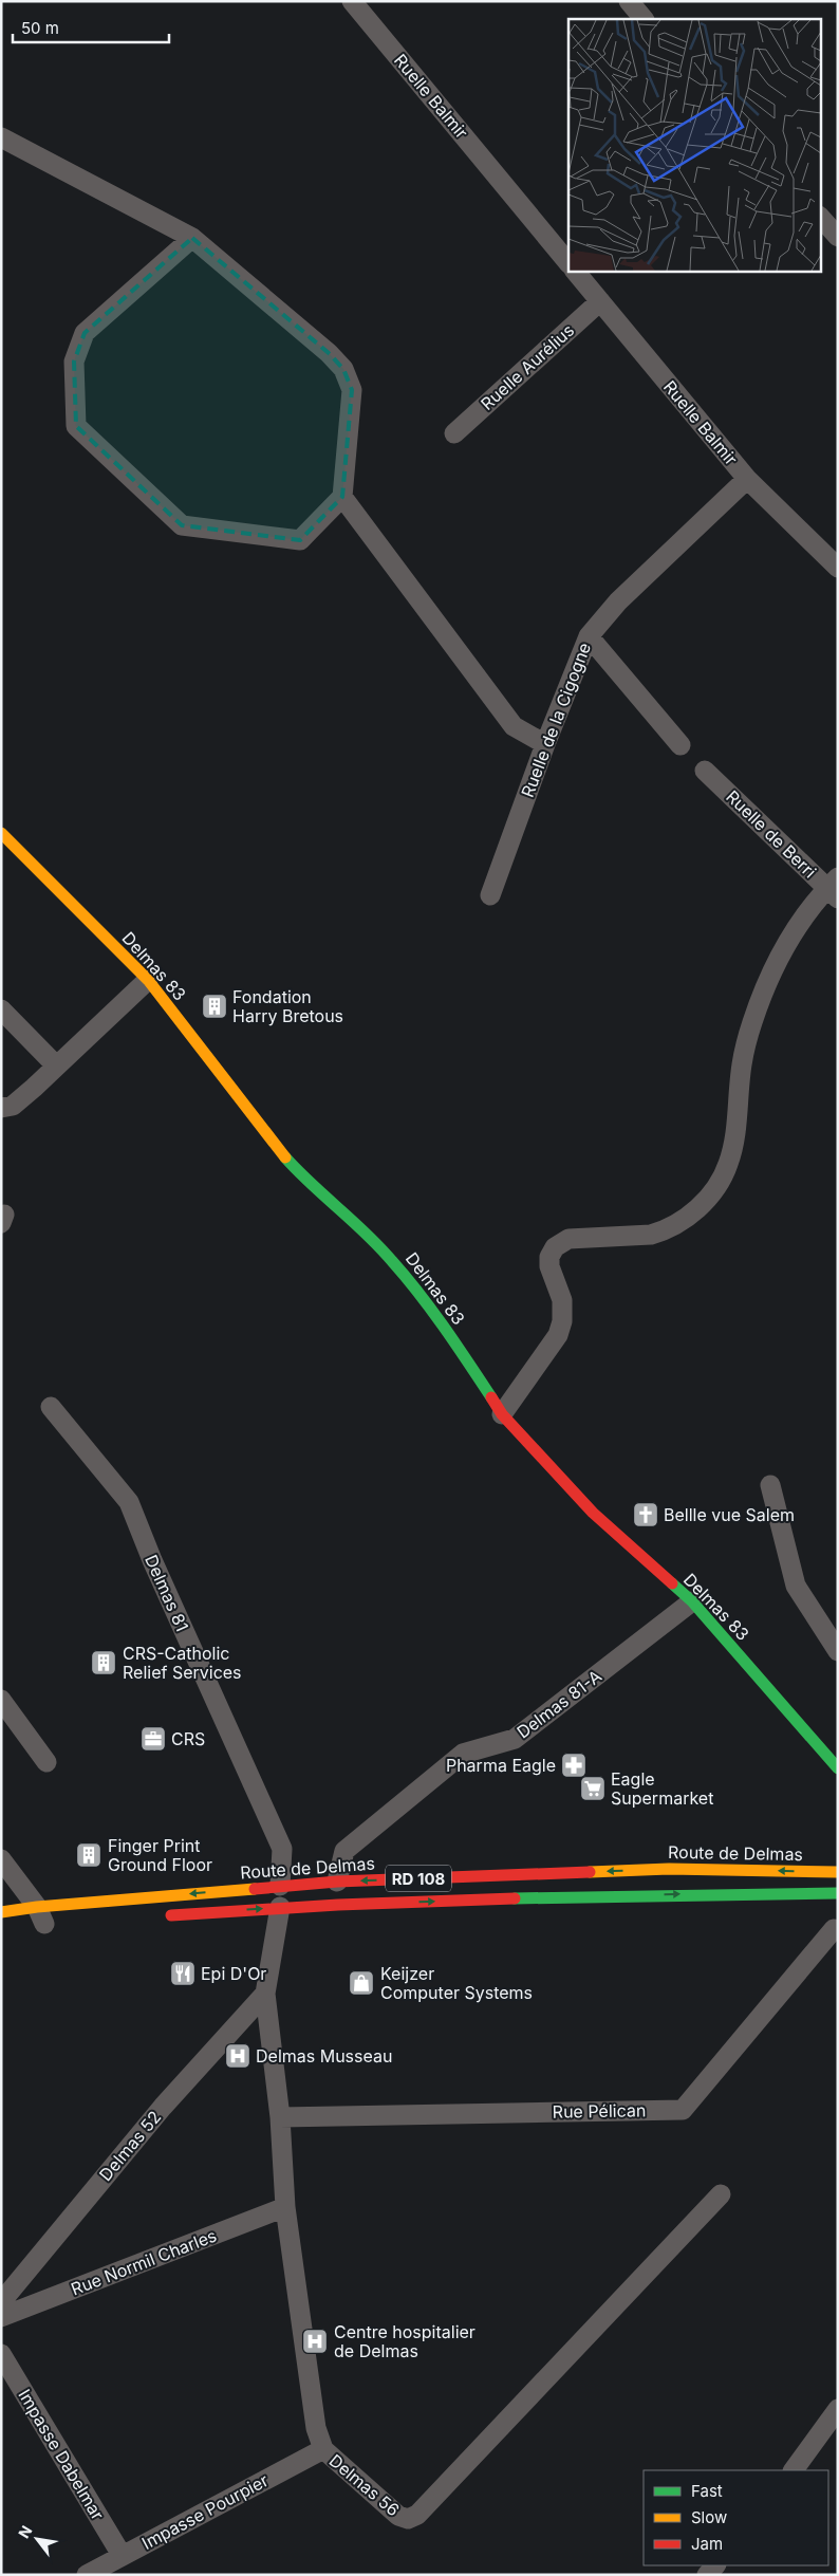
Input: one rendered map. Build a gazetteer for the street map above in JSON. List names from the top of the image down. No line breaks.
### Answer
{"streets":{"main road":["Delmas 83","Route de Delmas","RD 108"],"street":["Ruelle Balmir","Ruelle Aurélius","Ruelle de la Cigogne","Ruelle de Berri","Delmas 81","Delmas 81-A","Rue Pélican","Delmas 52","Rue Normil Charles","Impasse Dabelmar","Delmas 56","Impasse Pourpier"]},"crossings":[["Ruelle Balmir","Ruelle Aurélius"],["Ruelle Balmir","Ruelle de la Cigogne"],["Delmas 83","Delmas 81-A"],["Delmas 81","Route de Delmas"],["Delmas 81-A","Route de Delmas"],["RD 108","Delmas 56"],["Rue Pélican","Delmas 56"],["Delmas 52","Delmas 56"],["Rue Normil Charles","Delmas 56"],["Impasse Dabelmar","Impasse Pourpier"],["Delmas 56","Impasse Pourpier"]],"places":{"building":["Fondation Harry Bretous","CRS-Catholic Relief Services","Finger Print Ground Floor"],"church":["Bellle vue Salem"],"office":["CRS"],"pharmacy":["Pharma Eagle"],"supermarket":["Eagle Supermarket"],"restaurant":["Epi D'Or"],"shop":["Keijzer Computer Systems"],"hospital":["Delmas Musseau","Centre hospitalier de Delmas"]},"legend":["Fast","Slow","Jam"],"scale_bar":"50 m","north":"top left"}
